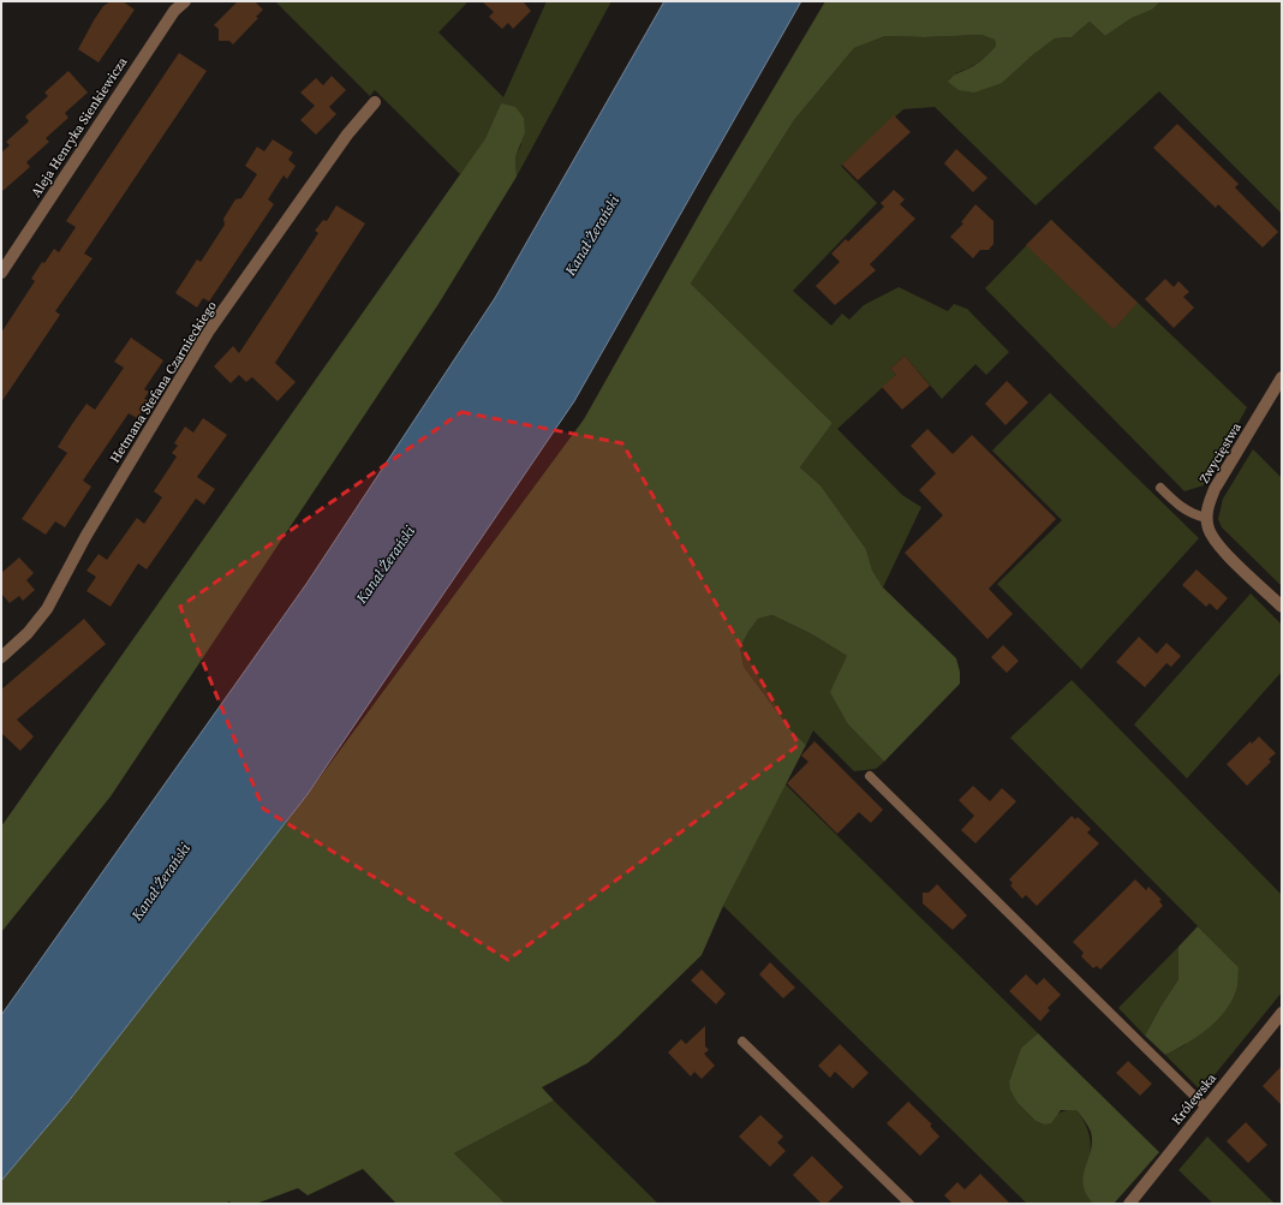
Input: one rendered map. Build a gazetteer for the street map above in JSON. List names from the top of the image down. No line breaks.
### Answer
{"streets":{"street":["Aleja Henryka Sienkiewicza","Hetmana Stefana Czarnieckiego","Zwycięstwa","Królewska"]},"water":["Kanał Żerański"]}
